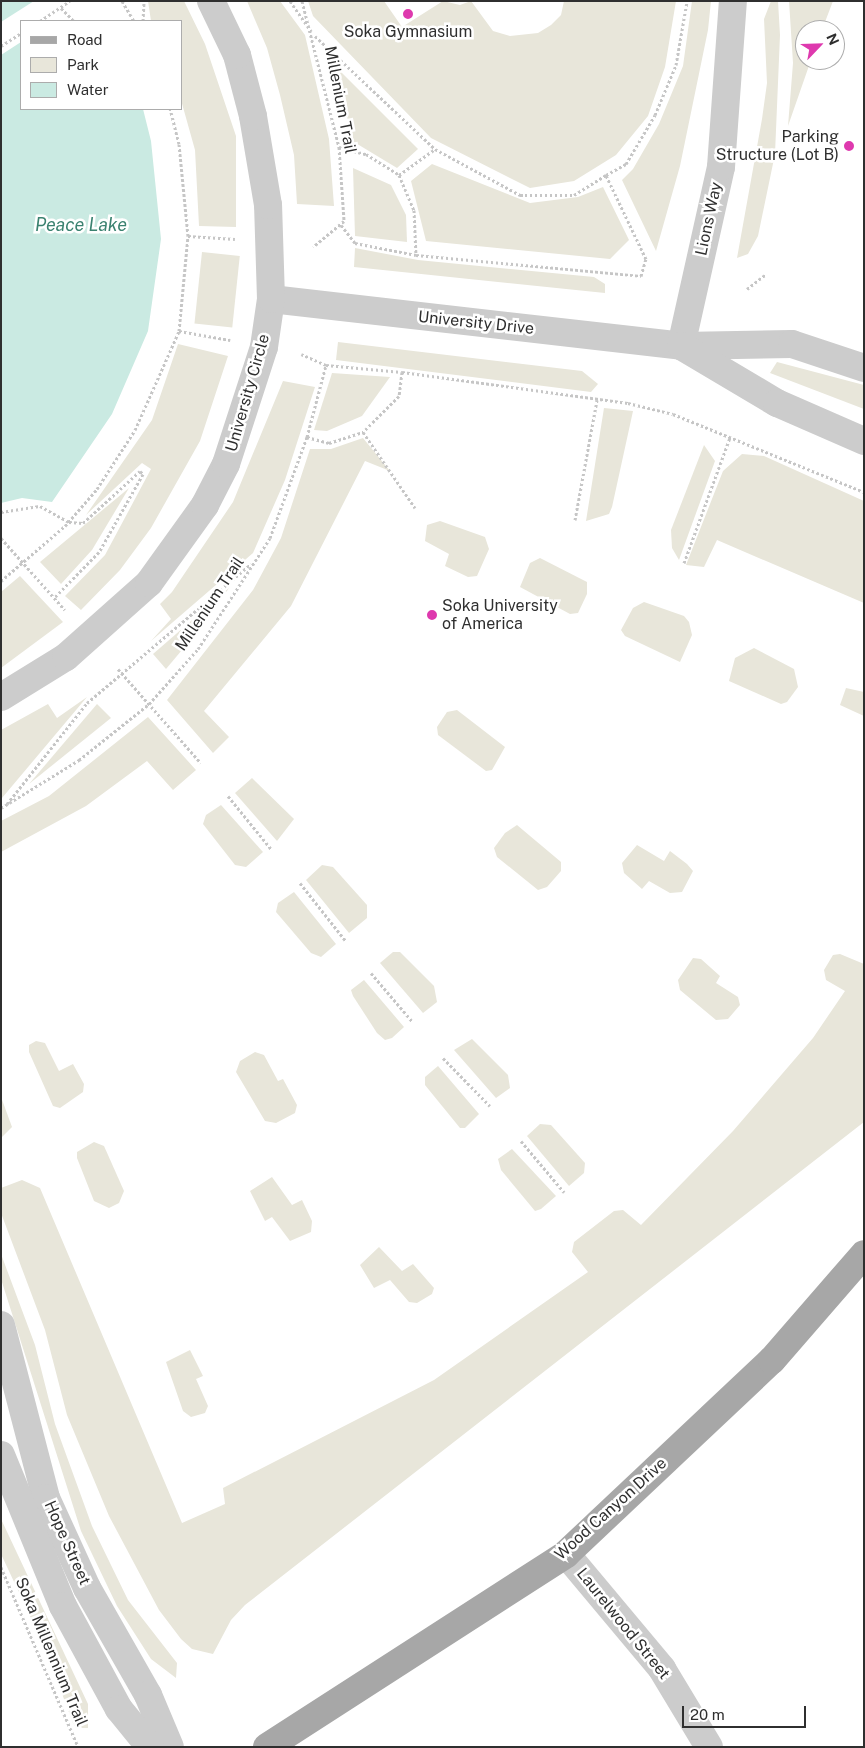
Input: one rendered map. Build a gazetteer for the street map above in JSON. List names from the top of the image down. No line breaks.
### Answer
{"streets":{"main road":["Wood Canyon Drive"],"street":["Lions Way","University Drive","University Circle","Hope Street","Laurelwood Street"],"path":["Millenium Trail","Soka Millennium Trail"]},"crossings":[["Lions Way","University Drive"],["University Drive","University Circle"],["Wood Canyon Drive","Laurelwood Street"]],"water":["Peace Lake"],"places":["Soka Gymnasium","Parking Structure (Lot B)","Soka University of America"],"legend":["Road","Park","Water"],"scale_bar":"20 m","north":"top right"}
